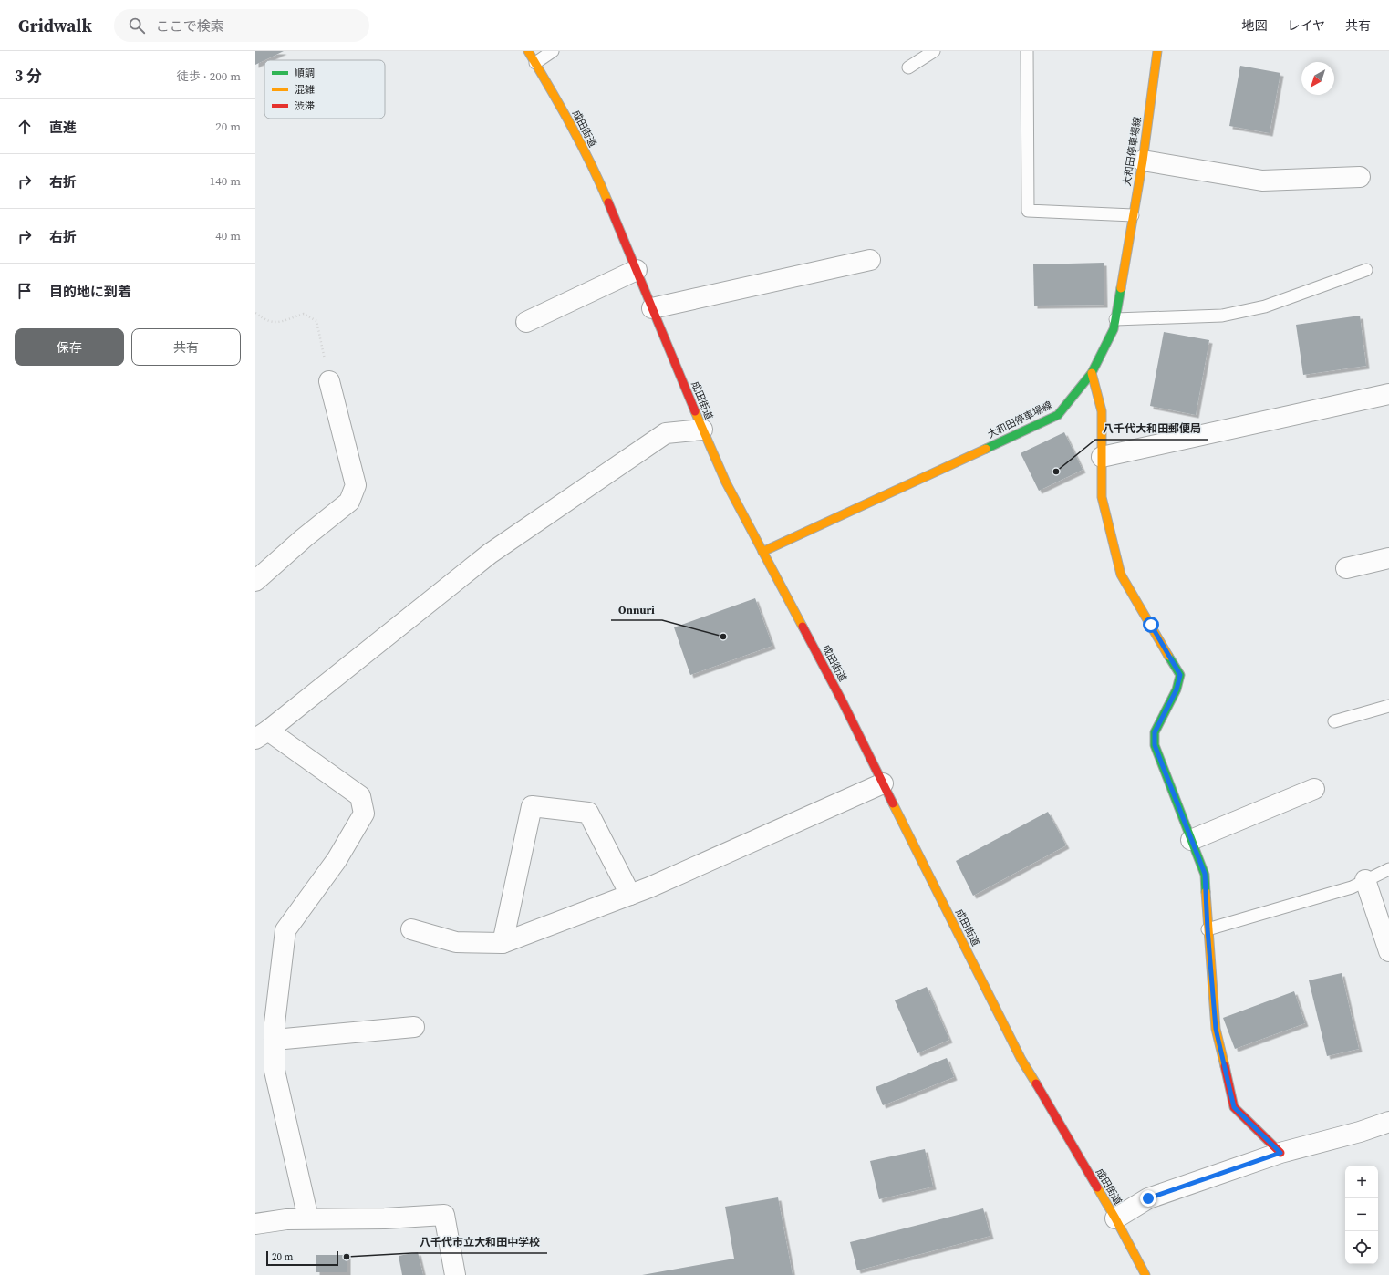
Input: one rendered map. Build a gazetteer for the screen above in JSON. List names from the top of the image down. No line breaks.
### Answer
{"streets":{"main road":["成田街道","大和田停車場線"]},"crossings":[["成田街道","大和田停車場線"]],"places":["八千代大和田郵便局","Onnuri","八千代市立大和田中学校"],"legend":["順調","混雑","渋滞"],"scale_bar":"20 m","north":"bottom left","page":{"header":"Gridwalk","search":"ここで検索","nav":["地図","レイヤ","共有"],"heading":["3 分","徒歩 · 200 m"],"list":[["直進","20 m"],["右折","140 m"],["右折","40 m"],"目的地に到着"],"buttons":["保存","共有"],"map_buttons":["+","−"],"scale":"20 m"}}
